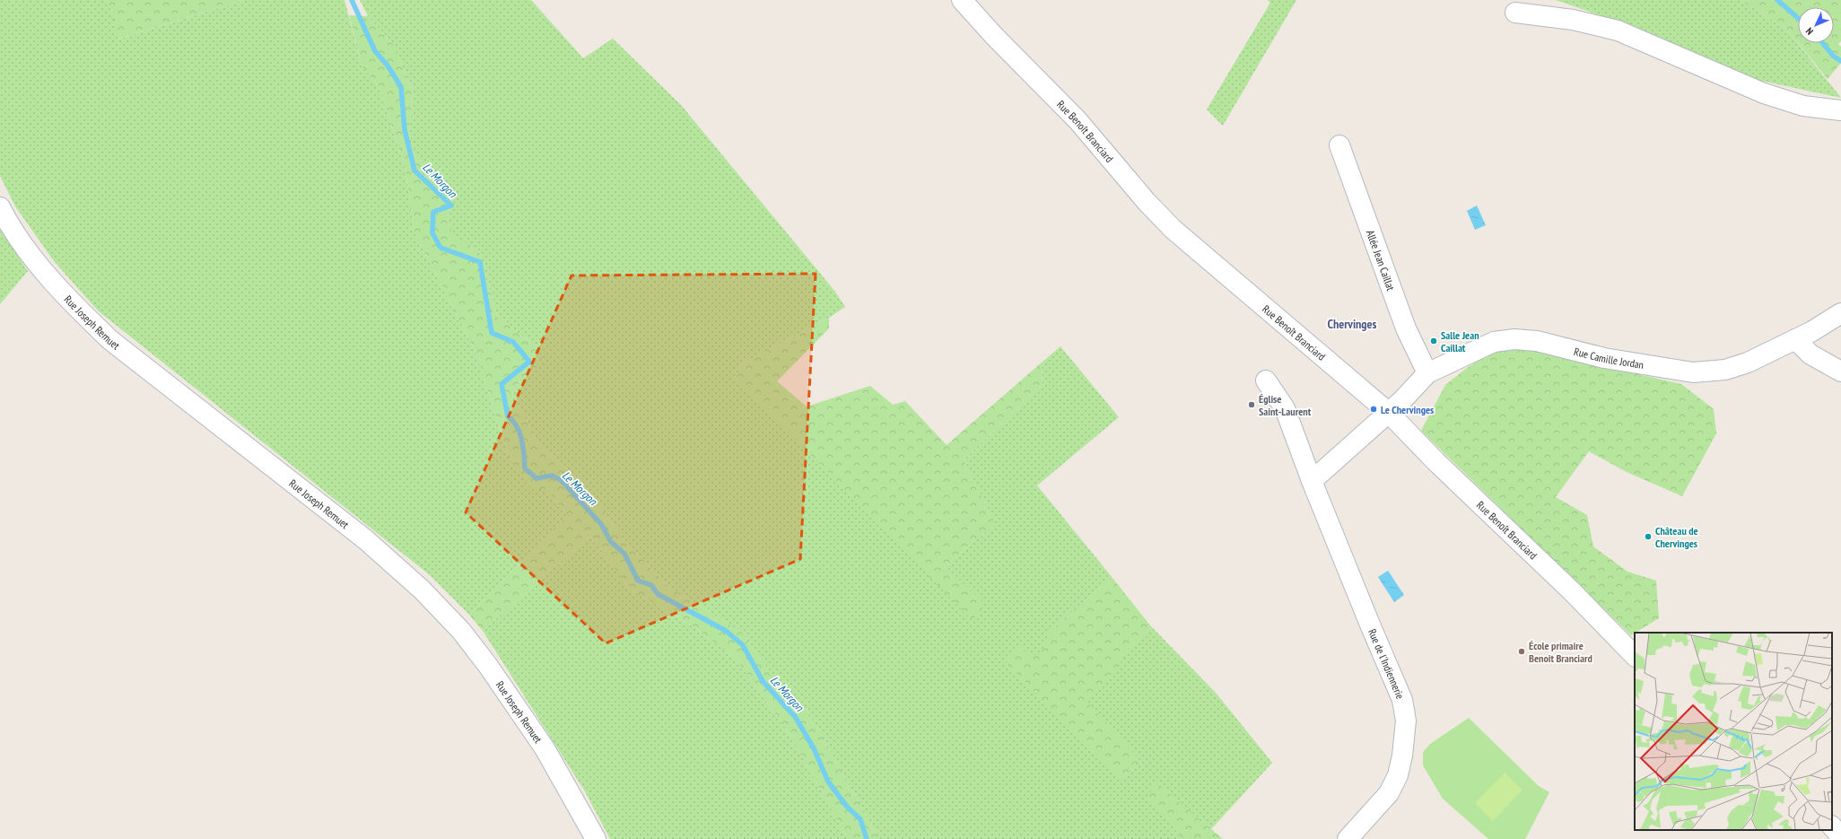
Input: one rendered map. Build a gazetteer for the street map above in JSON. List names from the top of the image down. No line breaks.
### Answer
{"streets":{"street":["Rue Benoît Branciard","Allée Jean Caillat","Rue Joseph Remuet","Rue Camille Jordan","Rue de l'Indiennerie"]},"crossings":[["Rue Benoît Branciard","Rue Camille Jordan"],["Allée Jean Caillat","Rue Camille Jordan"]],"districts":["Chervinges"],"water":["Le Morgon"],"places":["Salle Jean Caillat","Église Saint-Laurent","Le Chervinges","Château de Chervinges","École primaire Benoit Branciard"],"north":"bottom left"}
